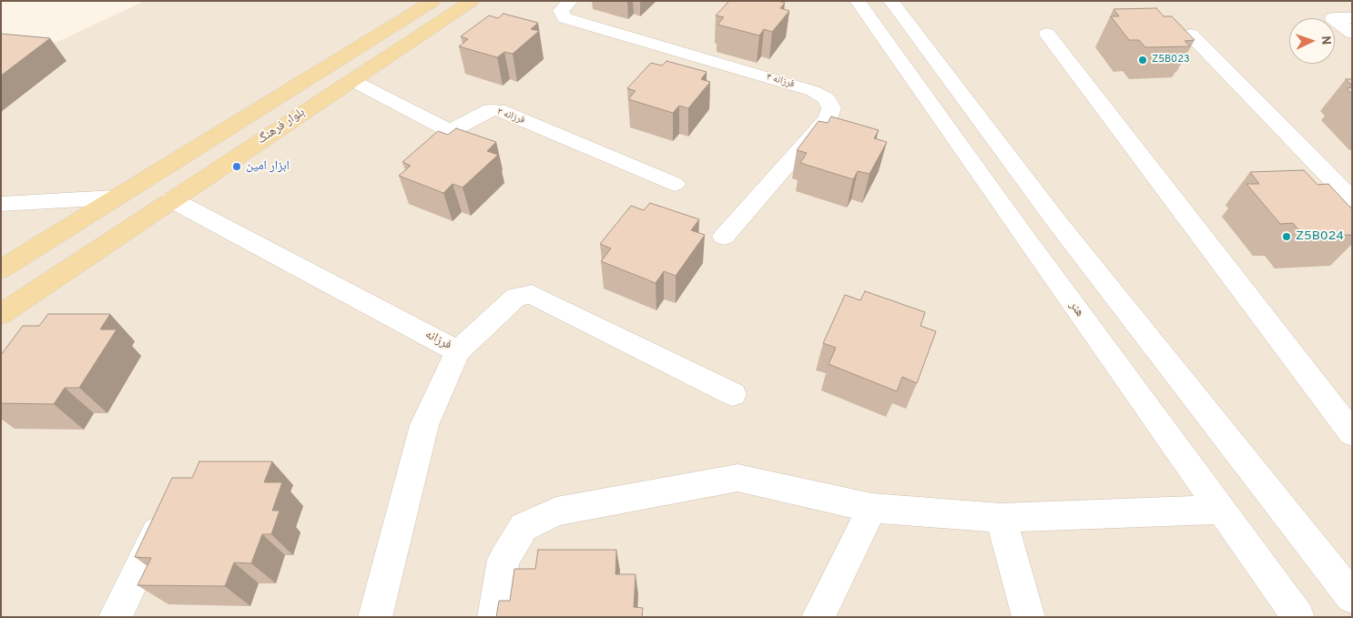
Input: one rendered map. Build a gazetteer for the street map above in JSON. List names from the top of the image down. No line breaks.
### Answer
{"streets":{"main road":["بلوار فرهنگ"],"street":["فرزانه ۴","فرزانه ۳","هنر","فرزانه"]},"crossings":[["فرزانه ۳","بلوار فرهنگ"],["بلوار فرهنگ","فرزانه"]],"places":["Z5B023","ابزار امین","Z5B024"],"north":"right"}
